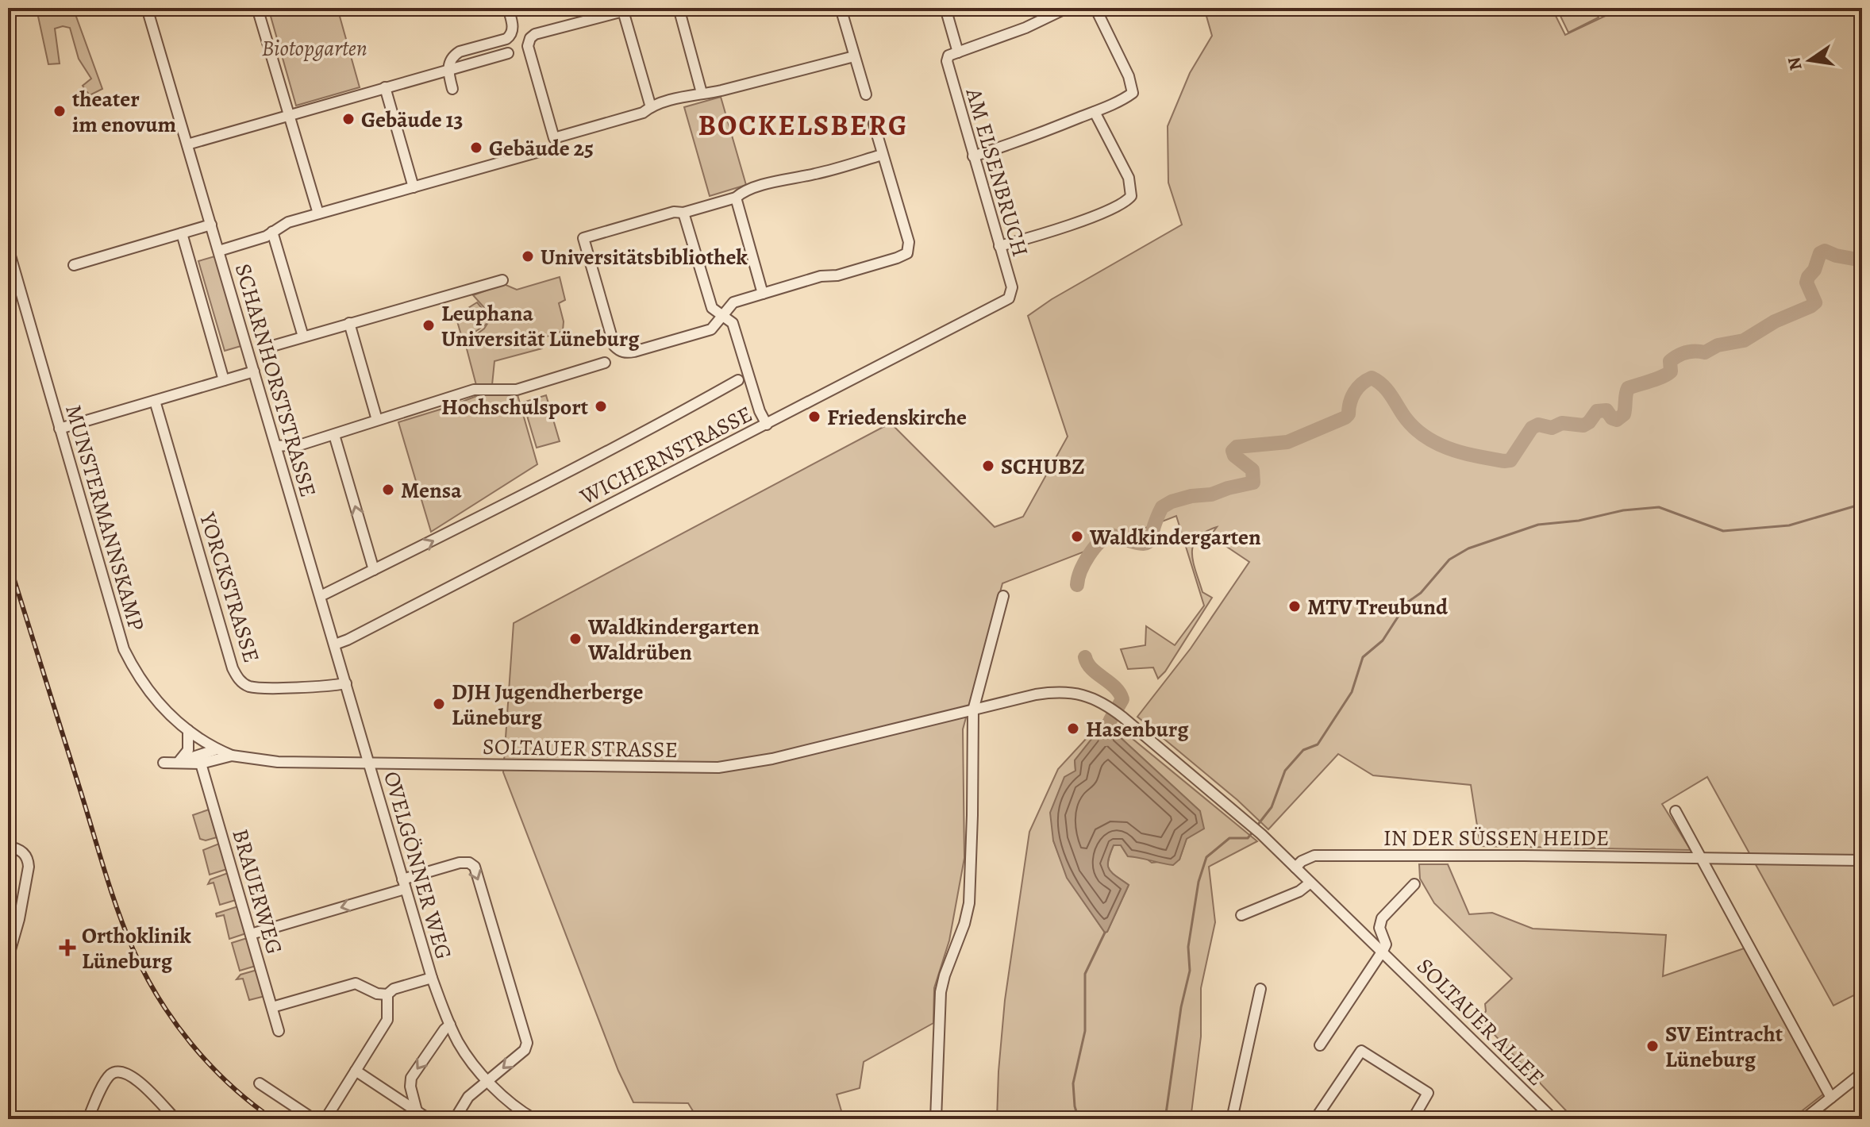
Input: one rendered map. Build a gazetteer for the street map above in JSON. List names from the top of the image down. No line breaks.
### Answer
{"streets":{"street":["AM ELSENBRUCH","SCHARNHORSTSTRASSE","WICHERNSTRASSE","MUNSTERMANNSKAMP","YORCKSTRASSE","SOLTAUER STRASSE","IN DER SÜSSEN HEIDE","OVELGÖNNER WEG","BRAUERWEG","SOLTAUER ALLEE"]},"crossings":[["AM ELSENBRUCH","WICHERNSTRASSE"],["SCHARNHORSTSTRASSE","WICHERNSTRASSE"],["SCHARNHORSTSTRASSE","YORCKSTRASSE"],["SCHARNHORSTSTRASSE","SOLTAUER STRASSE"],["SCHARNHORSTSTRASSE","OVELGÖNNER WEG"],["MUNSTERMANNSKAMP","SOLTAUER STRASSE"],["SOLTAUER STRASSE","OVELGÖNNER WEG"],["SOLTAUER STRASSE","BRAUERWEG"],["SOLTAUER STRASSE","SOLTAUER ALLEE"],["IN DER SÜSSEN HEIDE","SOLTAUER ALLEE"]],"districts":["BOCKELSBERG"],"parks":["Biotopgarten"],"places":{"other":["theater im enovum","Gebäude 13","Gebäude 25","Universitätsbibliothek","Leuphana Universität Lüneburg","Hochschulsport","Friedenskirche","SCHUBZ","Mensa","Waldkindergarten","MTV Treubund","Waldkindergarten Waldrüben","DJH Jugendherberge Lüneburg","Hasenburg","SV Eintracht Lüneburg"],"health":["Orthoklinik Lüneburg"]},"north":"left"}
